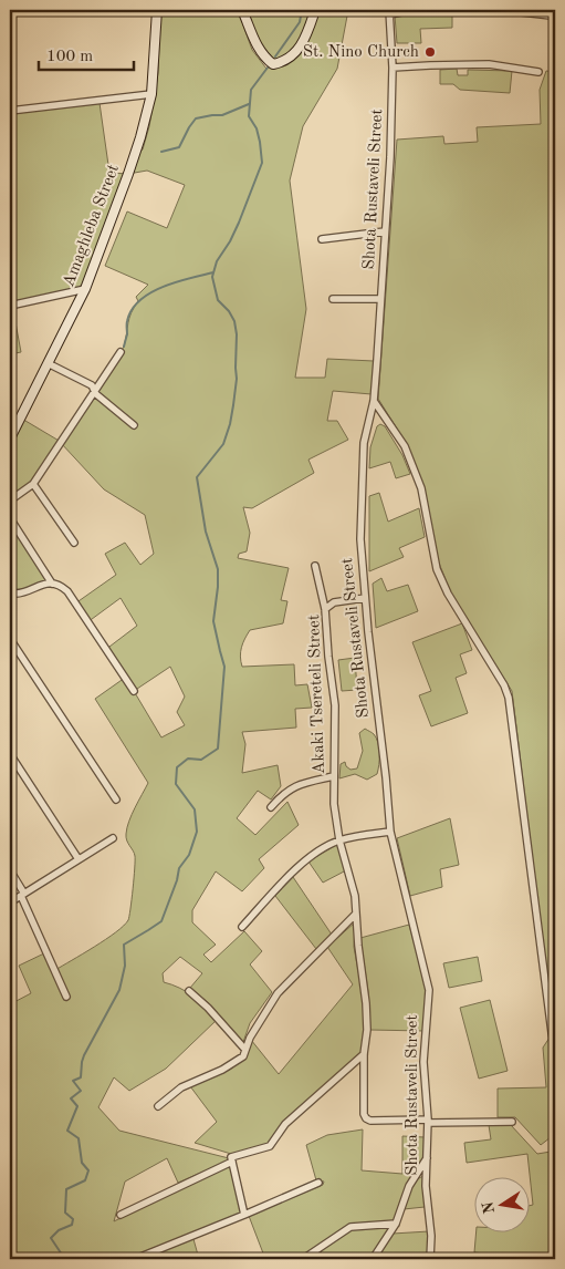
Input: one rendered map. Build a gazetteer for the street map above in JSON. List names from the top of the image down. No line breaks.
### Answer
{"streets":{"street":["Shota Rustaveli Street","Amaghleba Street","Akaki Tsereteli Street"]},"crossings":[["Shota Rustaveli Street","Akaki Tsereteli Street"]],"places":["St. Nino Church"],"scale_bar":"100 m","north":"left"}
